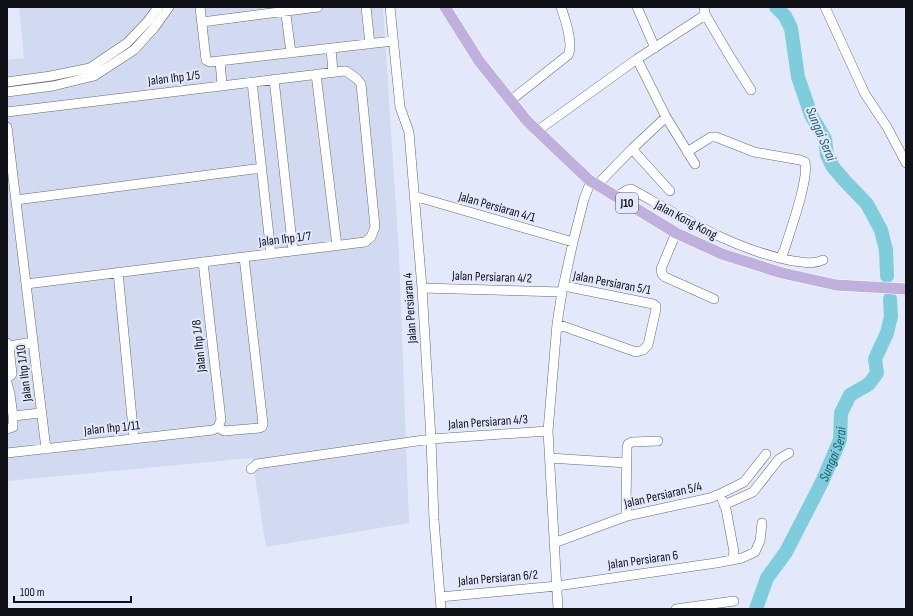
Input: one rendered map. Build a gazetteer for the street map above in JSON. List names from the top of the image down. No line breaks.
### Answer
{"streets":{"main road":["J10","Jalan Kong Kong"],"street":["Jalan Ihp 1/5","Jalan Persiaran 4/1","Jalan Ihp 1/7","Jalan Persiaran 4/2","Jalan Persiaran 5/1","Jalan Persiaran 4","Jalan Ihp 1/8","Jalan Ihp 1/10","Jalan Persiaran 4/3","Jalan Ihp 1/11","Jalan Persiaran 5/4","Jalan Persiaran 6","Jalan Persiaran 6/2"]},"crossings":[["Jalan Ihp 1/5","Jalan Ihp 1/7"],["Jalan Persiaran 4/1","Jalan Persiaran 4"],["Jalan Ihp 1/7","Jalan Ihp 1/8"],["Jalan Ihp 1/7","Jalan Ihp 1/10"],["Jalan Persiaran 4/2","Jalan Persiaran 5/1"],["Jalan Persiaran 4/2","Jalan Persiaran 4"],["Jalan Persiaran 4","Jalan Persiaran 4/3"],["Jalan Persiaran 4","Jalan Persiaran 6/2"],["Jalan Ihp 1/8","Jalan Ihp 1/11"],["Jalan Ihp 1/10","Jalan Ihp 1/11"],["Jalan Persiaran 6","Jalan Persiaran 6/2"]],"water":["Sungai Serai"],"scale_bar":"100 m"}
